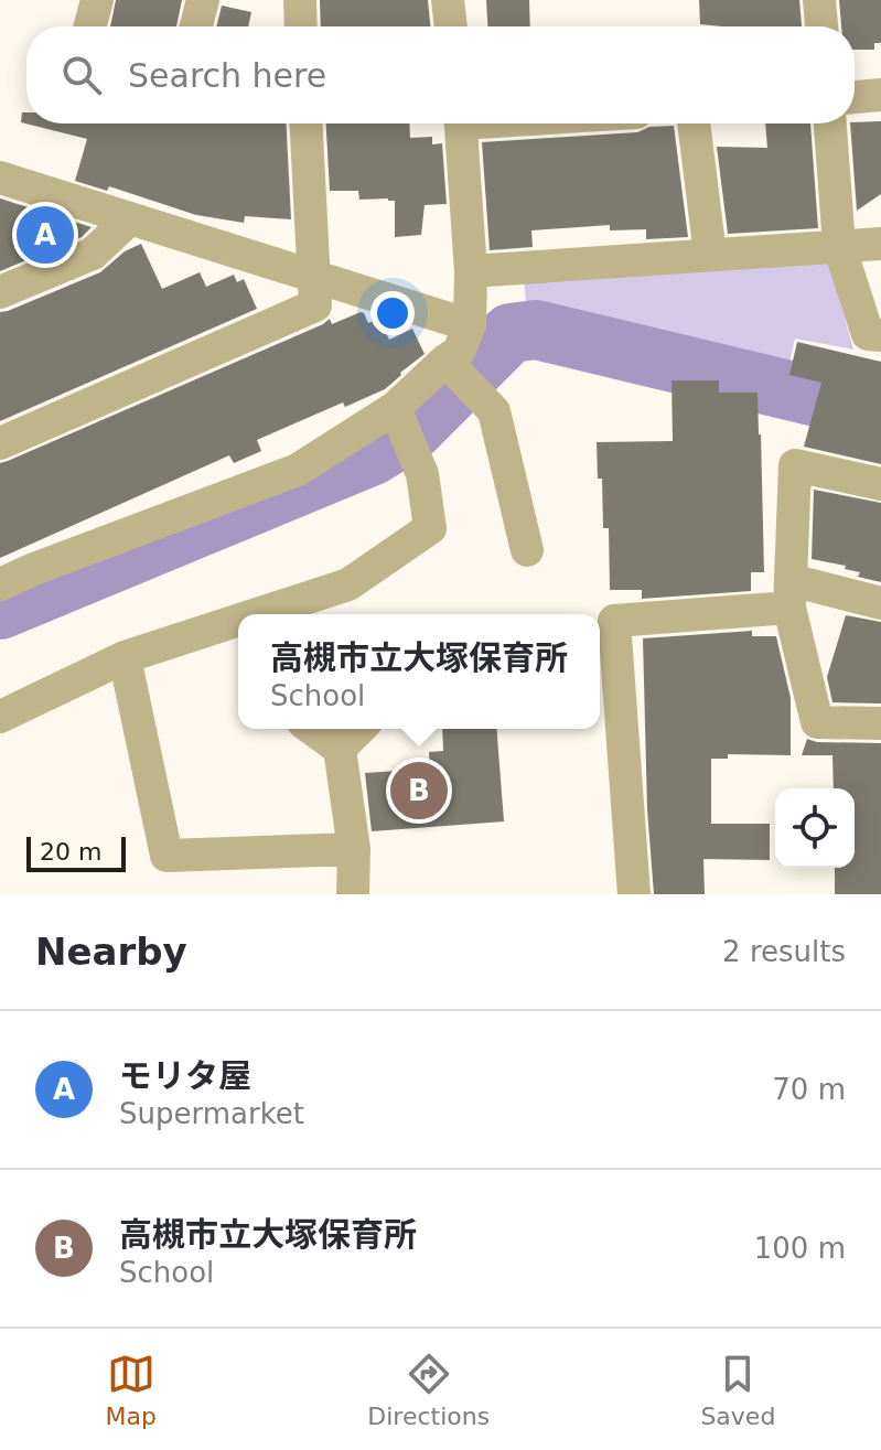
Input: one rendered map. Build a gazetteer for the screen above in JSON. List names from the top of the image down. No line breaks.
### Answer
{"scale_bar":"20 m","page":{"search":"Search here","pins":["A","B"],"popup":["高槻市立大塚保育所","School"],"scale":"20 m","heading":["Nearby","2 results"],"list":[{"mark":"A","name":"モリタ屋","note":"Supermarket","value":"70 m"},{"mark":"B","name":"高槻市立大塚保育所","note":"School","value":"100 m"}],"nav":["Map","Directions","Saved"]}}
